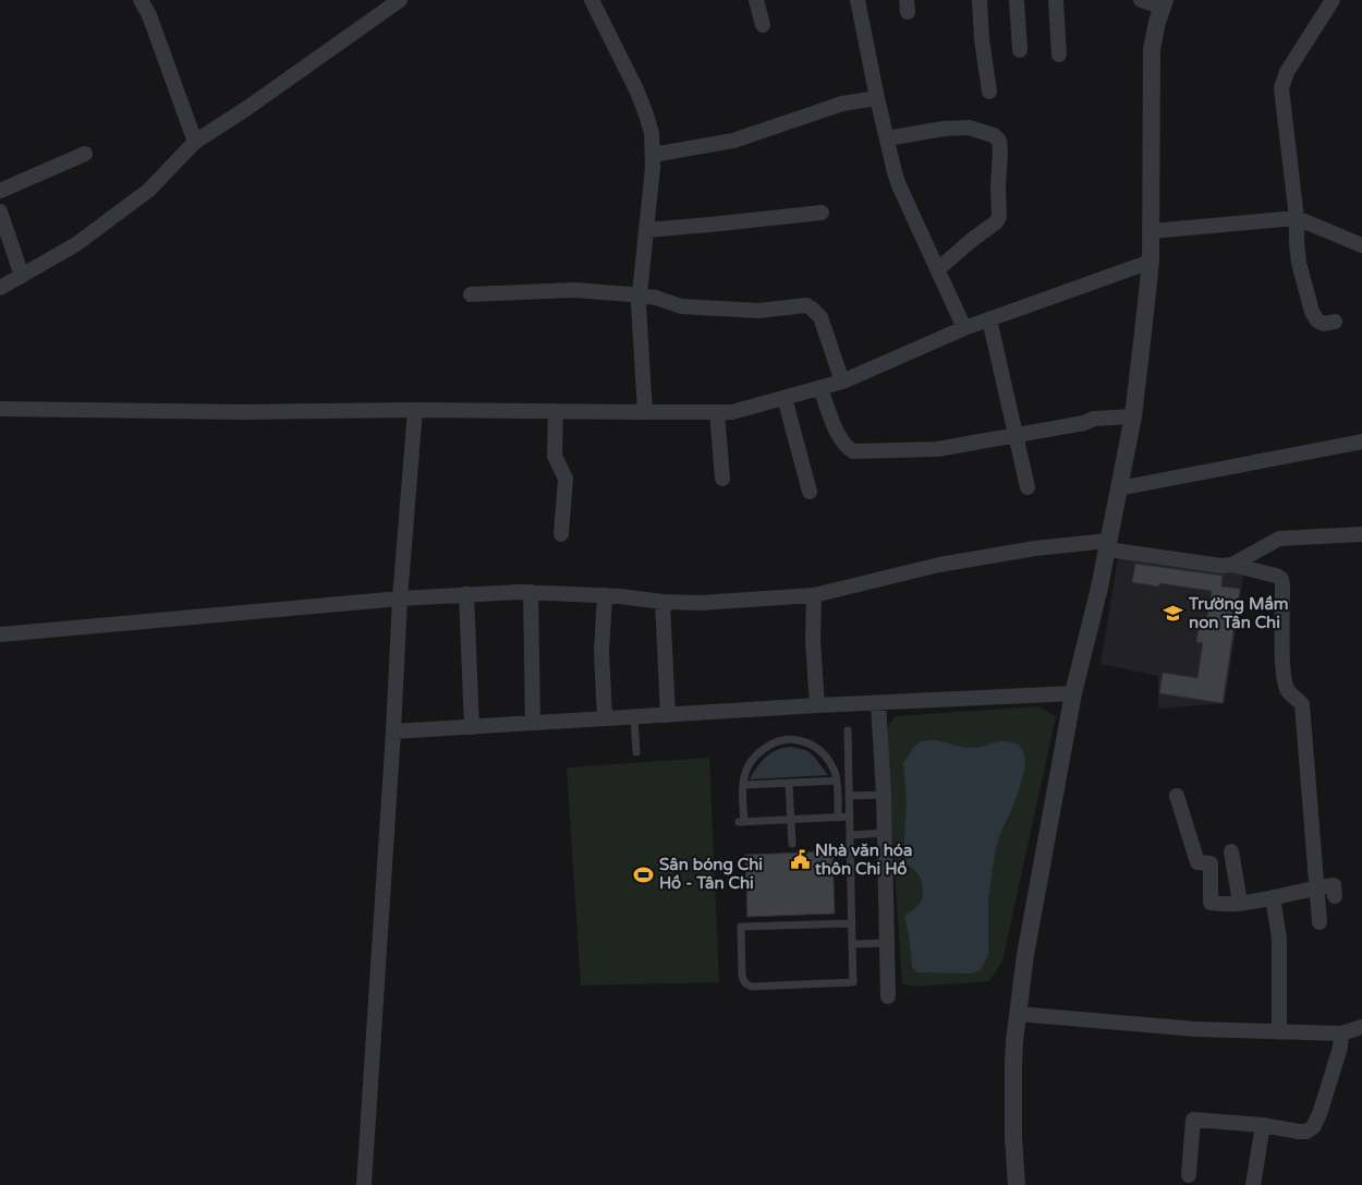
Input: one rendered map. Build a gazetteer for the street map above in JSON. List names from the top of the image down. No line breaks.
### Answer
{"places":{"school or university":["Trường Mầm non Tân Chi"],"public building":["Nhà văn hóa thôn Chi Hồ"],"sports":["Sân bóng Chi Hồ - Tân Chi"]}}
